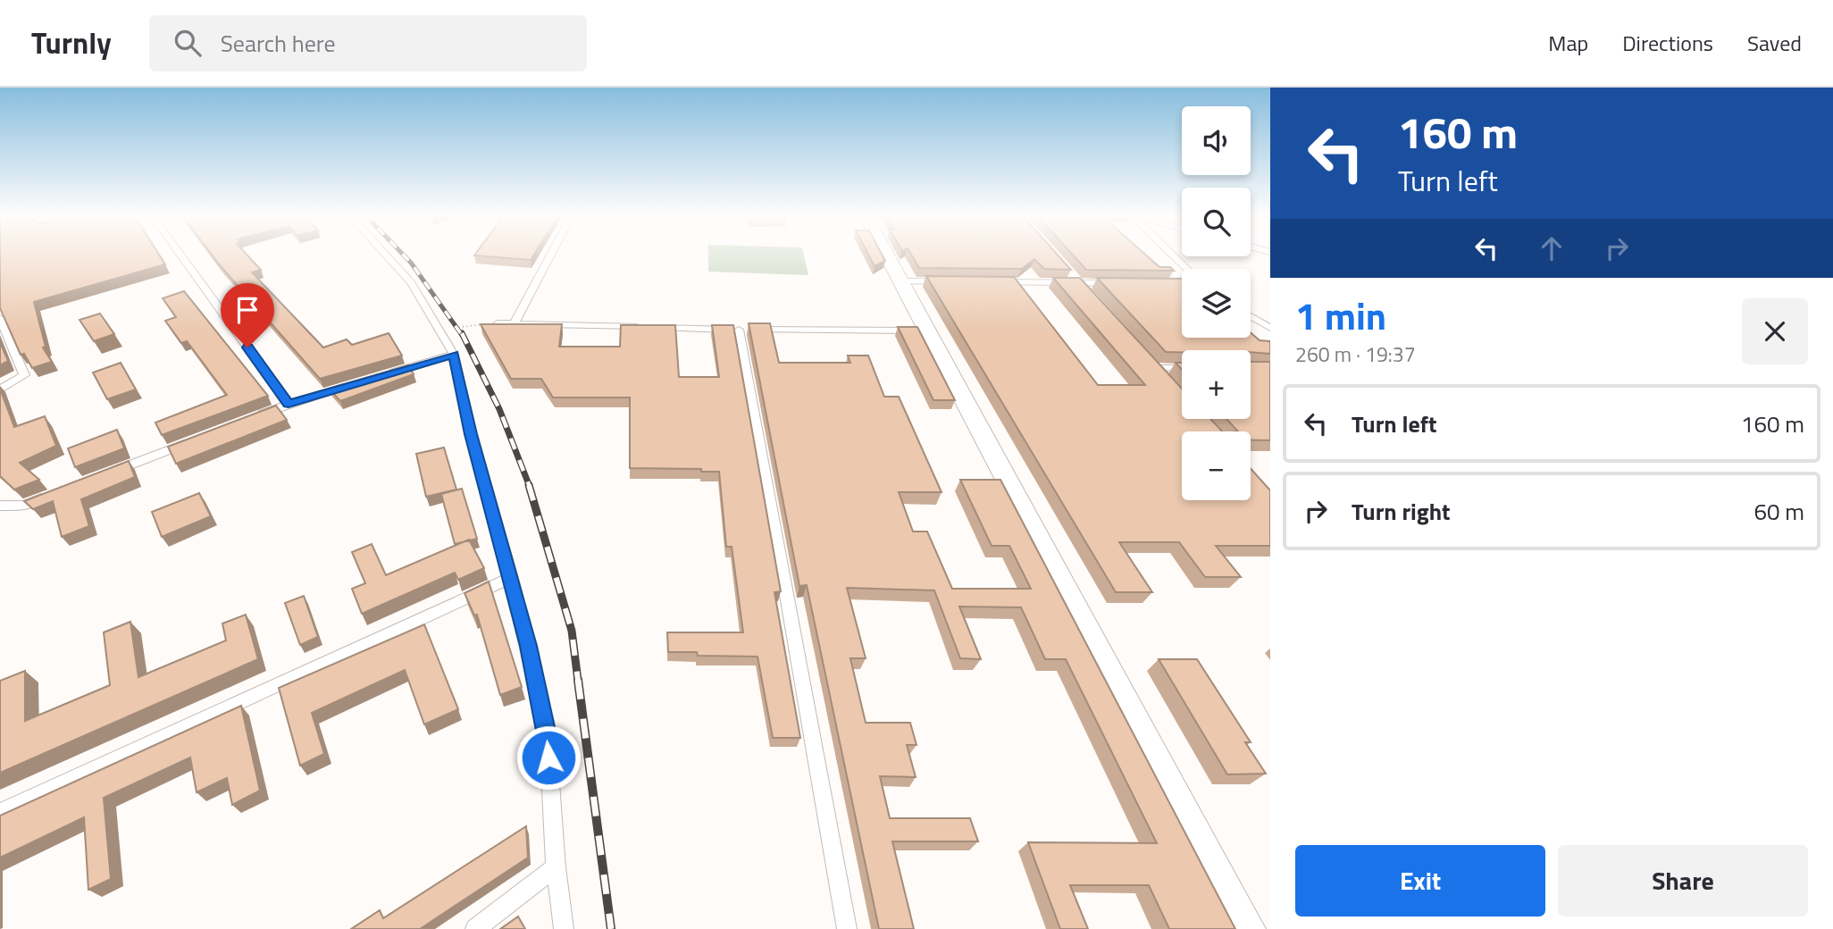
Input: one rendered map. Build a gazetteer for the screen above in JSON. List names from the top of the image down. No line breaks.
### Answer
{"page":{"header":"Turnly","search":"Search here","nav":["Map","Directions","Saved"],"turn":["160 m","Turn left"],"map_buttons":["+","−"],"heading":["1 min","260 m · 19:37"],"list":[{"name":"Turn left","value":"160 m"},{"name":"Turn right","value":"60 m"}],"buttons":["Exit","Share"]}}
